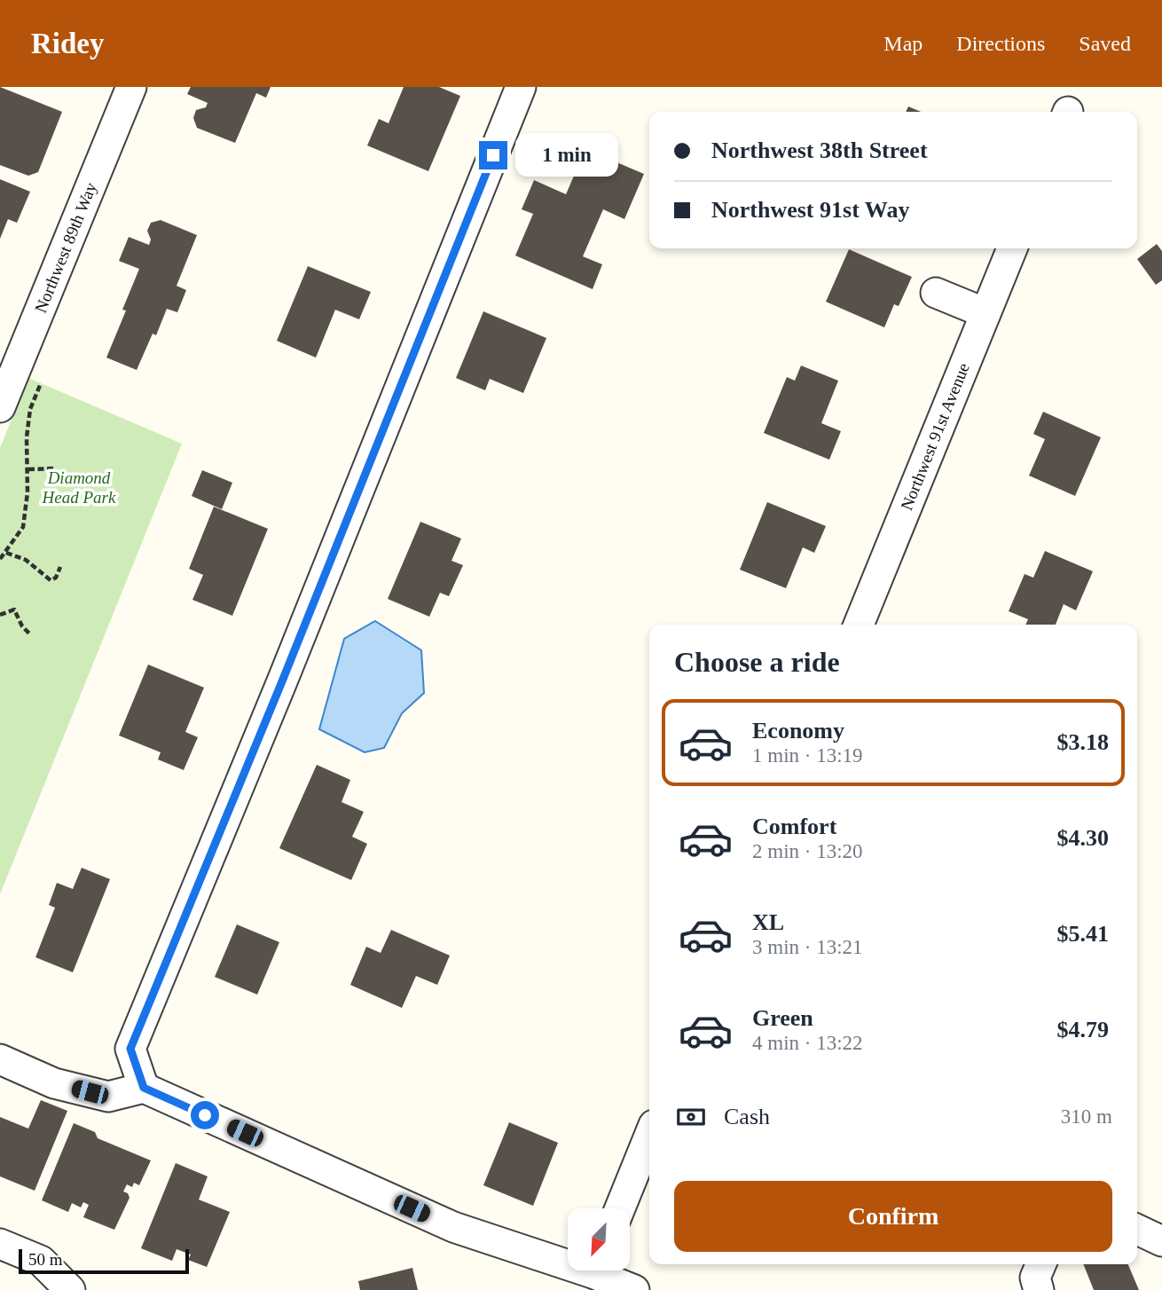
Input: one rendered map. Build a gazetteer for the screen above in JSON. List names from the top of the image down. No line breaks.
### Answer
{"streets":{"street":["Northwest 89th Way","Northwest 91st Avenue"]},"parks":["Diamond Head Park"],"scale_bar":"50 m","north":"bottom left","page":{"header":"Ridey","nav":["Map","Directions","Saved"],"banner":["Northwest 38th Street","Northwest 91st Way"],"bubble":"1 min","heading":"Choose a ride","list":[{"name":"Economy","note":"1 min · 13:19","value":"$3.18"},{"name":"Comfort","note":"2 min · 13:20","value":"$4.30"},{"name":"XL","note":"3 min · 13:21","value":"$5.41"},{"name":"Green","note":"4 min · 13:22","value":"$4.79"}],"pay":["Cash","310 m"],"buttons":"Confirm","scale":"50 m"}}
